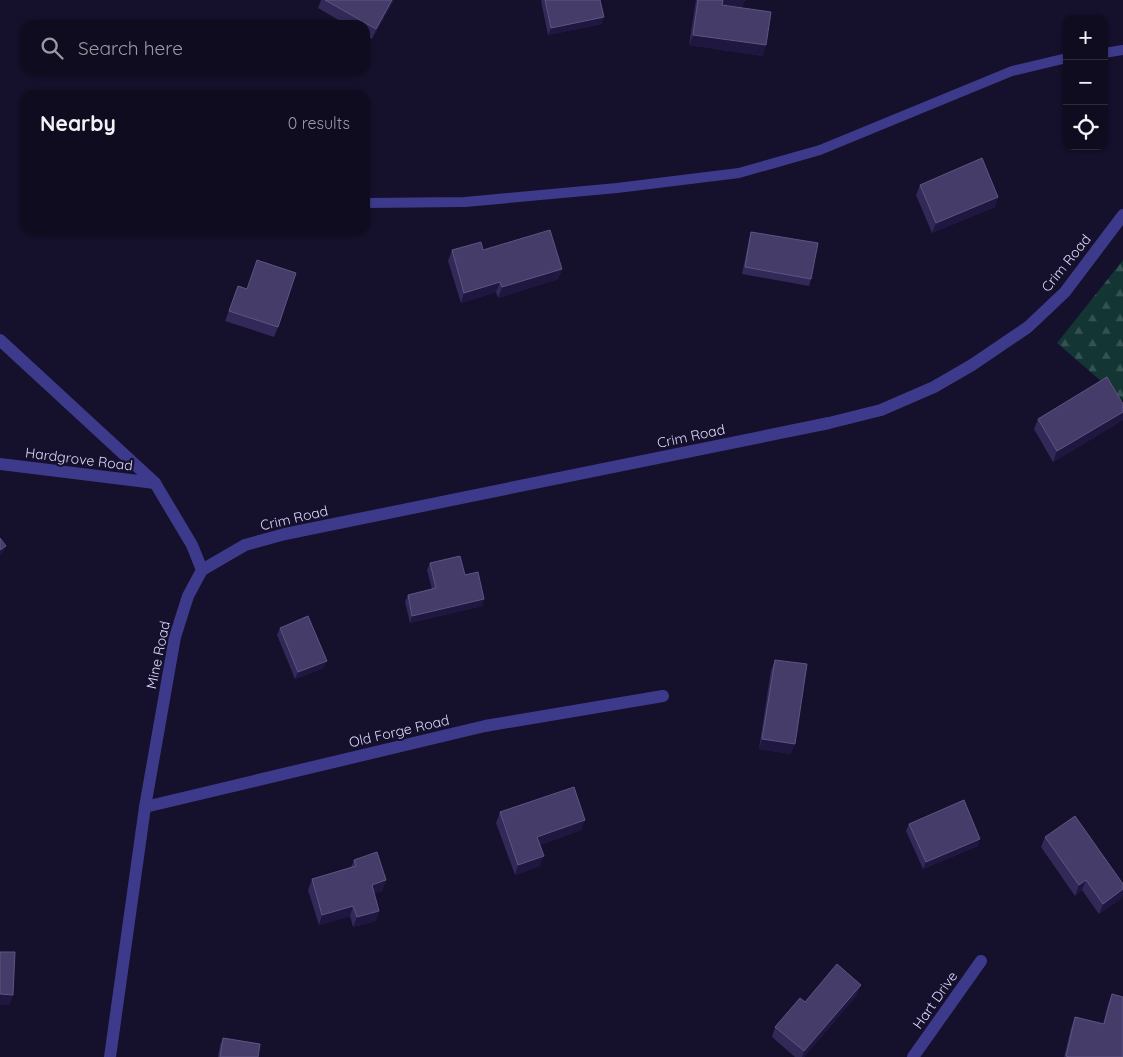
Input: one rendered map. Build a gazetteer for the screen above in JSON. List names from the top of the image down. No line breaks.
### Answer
{"streets":{"street":["Crim Road","Hardgrove Road","Mine Road","Old Forge Road","Hart Drive"]},"crossings":[["Crim Road","Mine Road"],["Mine Road","Old Forge Road"]],"page":{"map_buttons":["+","−"],"search":"Search here","heading":["Nearby","0 results"]}}
